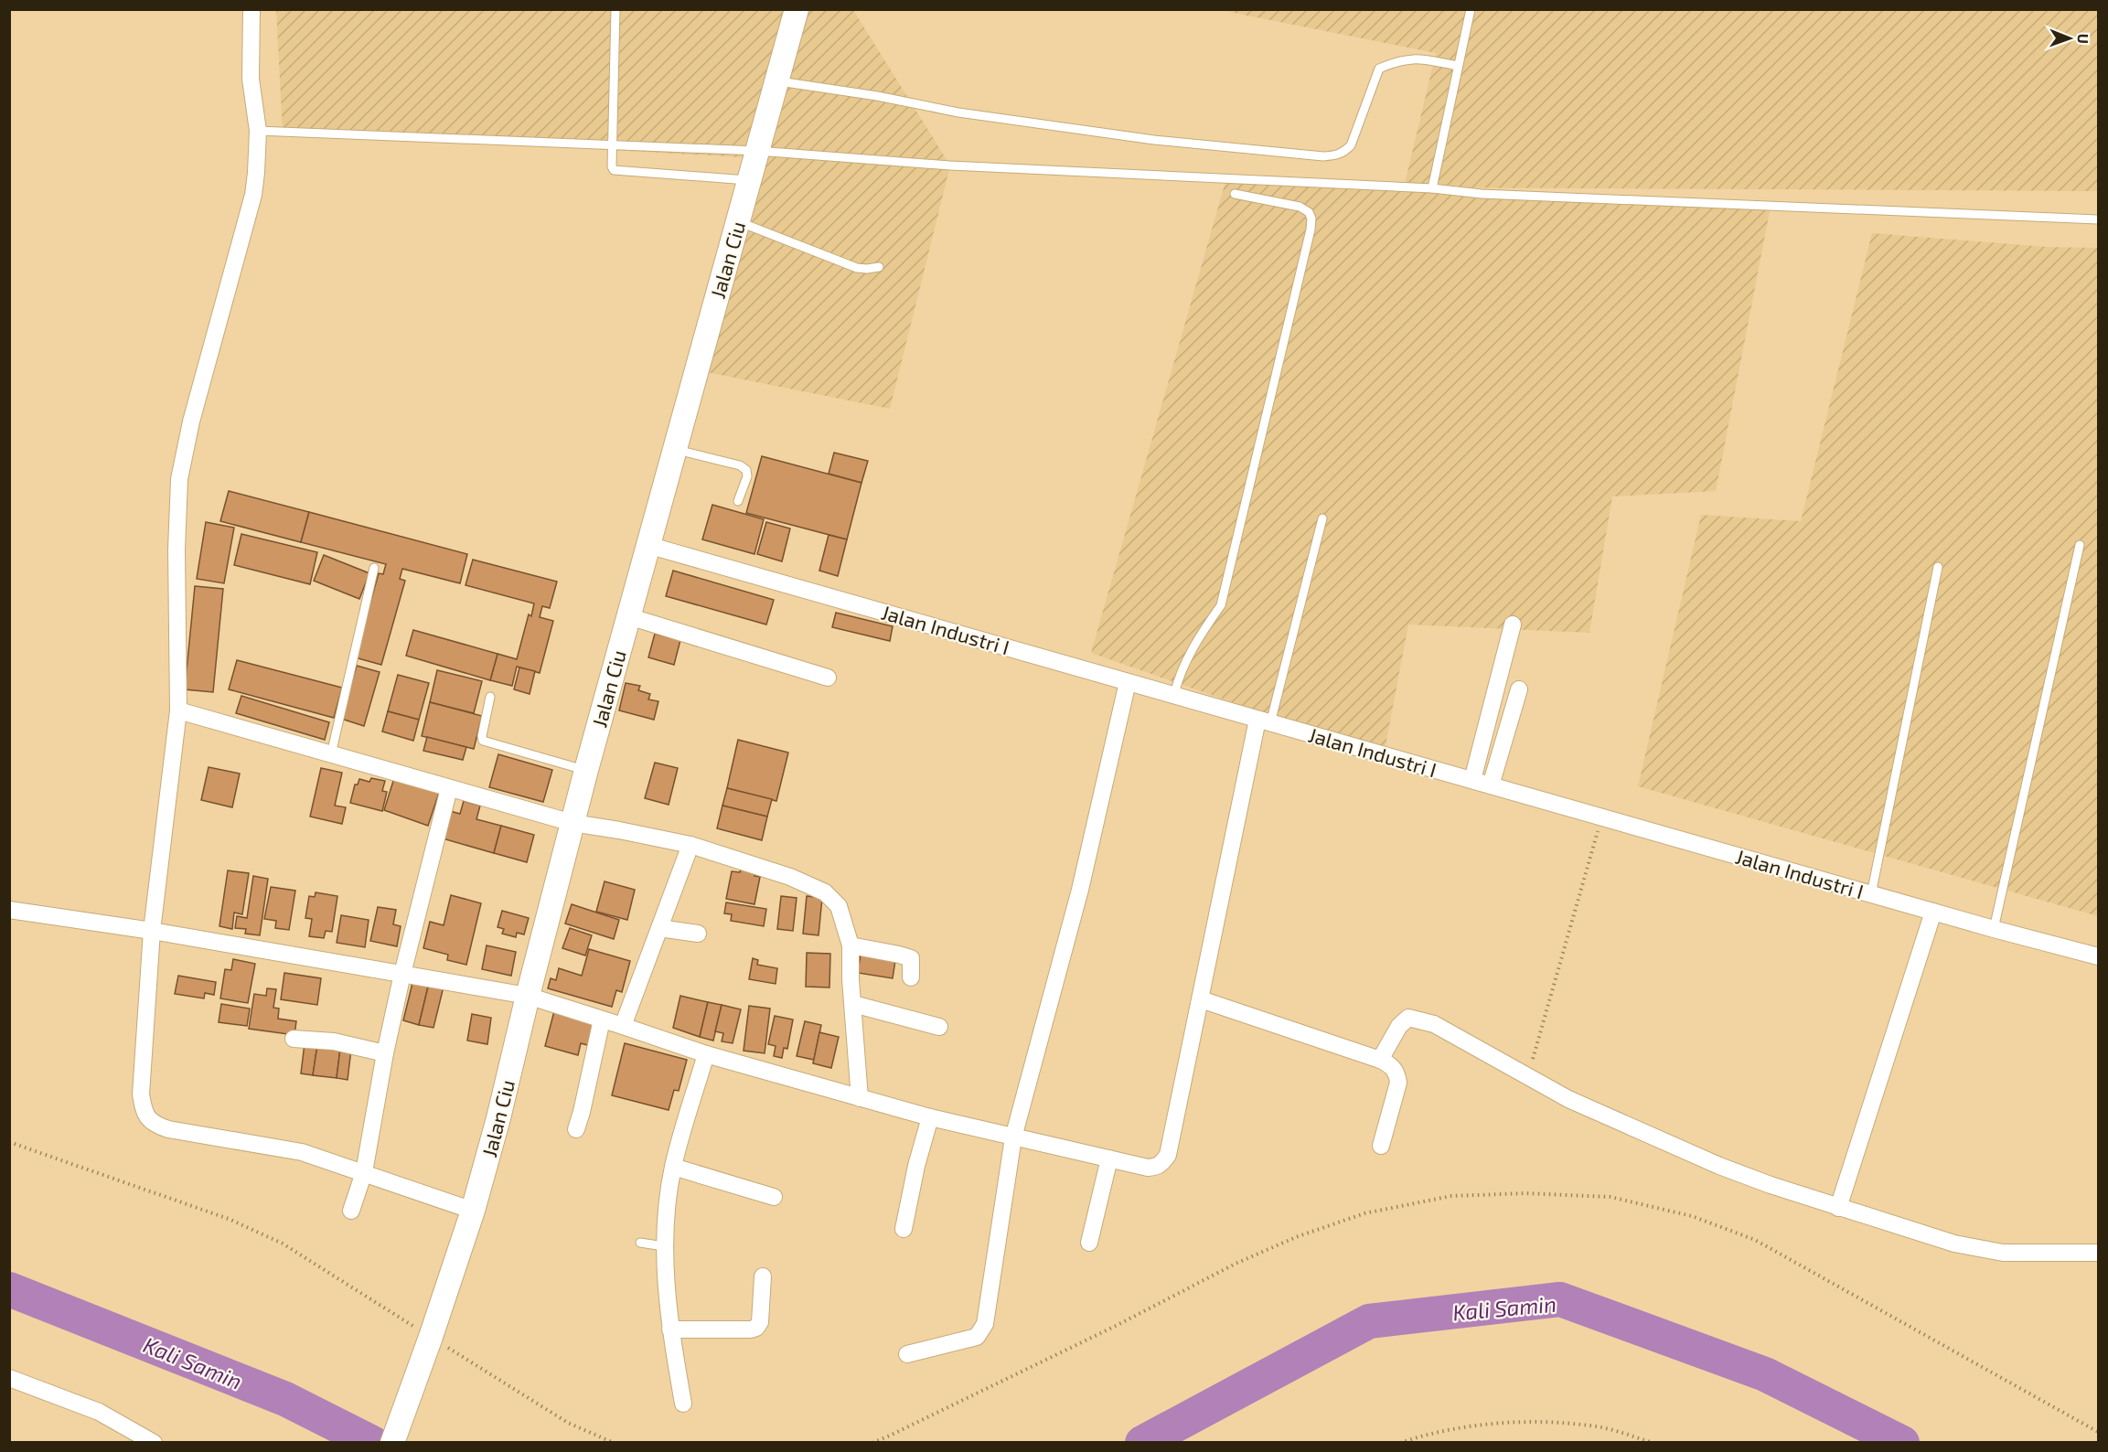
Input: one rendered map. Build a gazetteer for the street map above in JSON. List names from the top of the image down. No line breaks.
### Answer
{"streets":{"street":["Jalan Ciu","Jalan Industri I"]},"crossings":[["Jalan Ciu","Jalan Industri I"]],"water":["Kali Samin"],"north":"right"}
